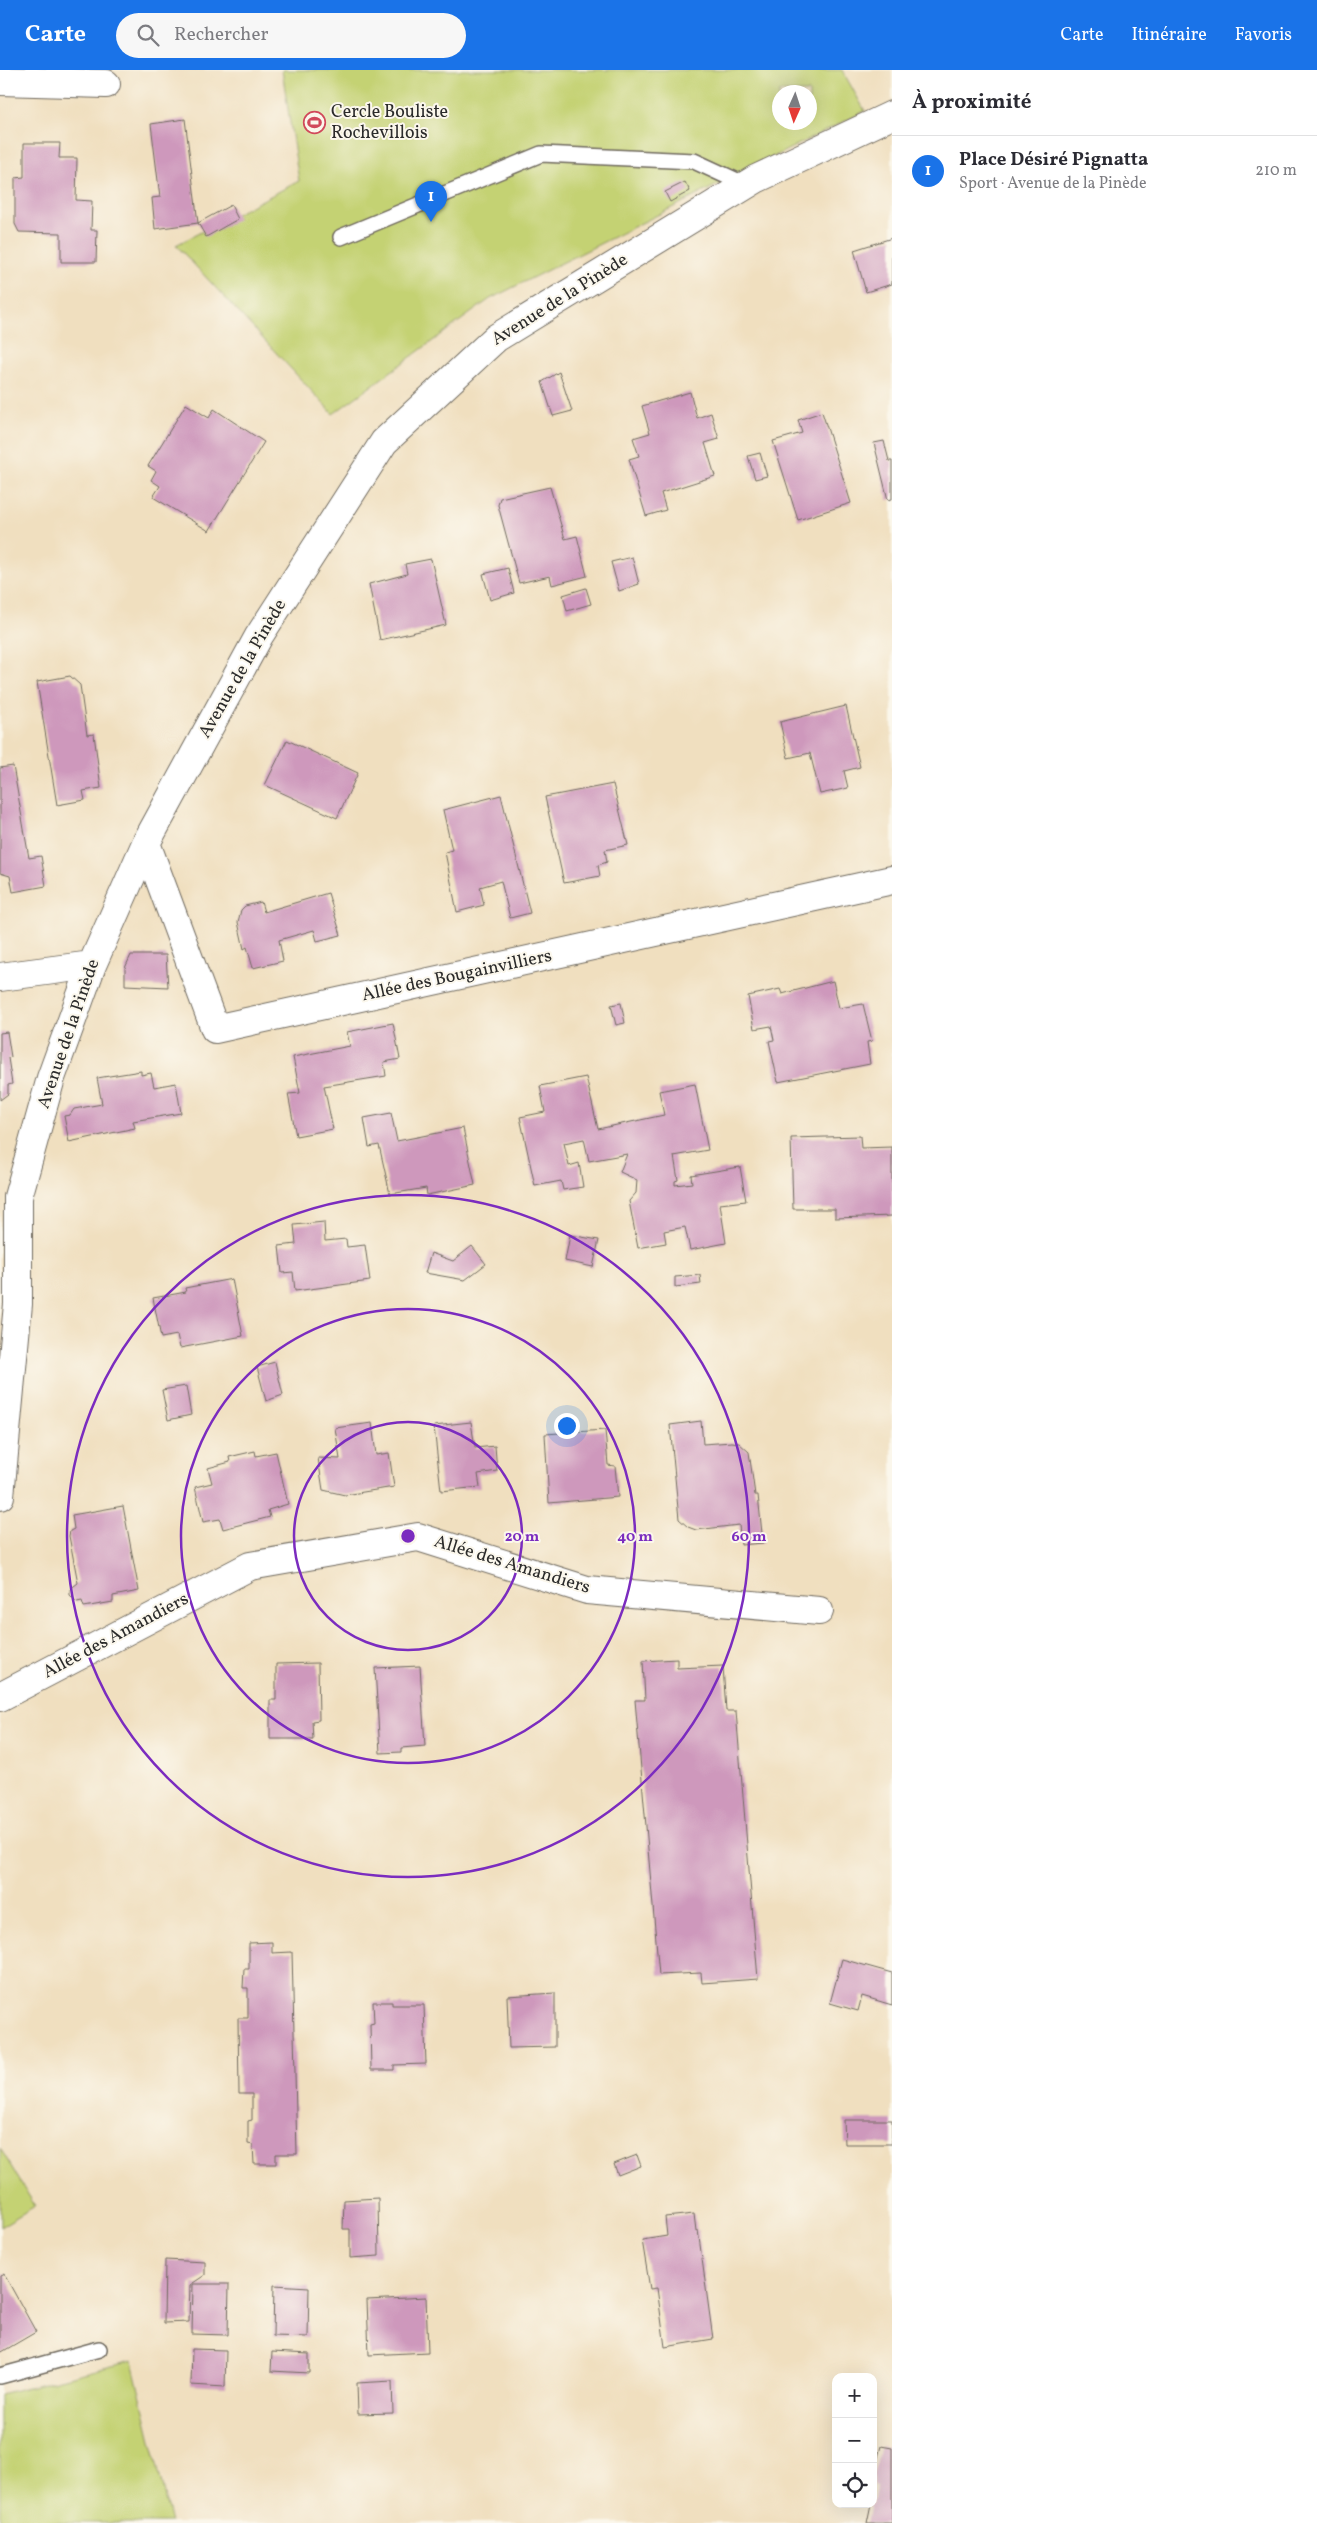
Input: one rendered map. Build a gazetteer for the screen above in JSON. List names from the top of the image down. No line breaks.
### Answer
{"streets":{"street":["Avenue de la Pinède","Allée des Bougainvilliers","Allée des Amandiers"]},"crossings":[["Avenue de la Pinède","Allée des Bougainvilliers"]],"places":{"sports":["Cercle Bouliste Rochevillois"]},"north":"bottom","page":{"header":"Carte","search":"Rechercher","nav":["Carte","Itinéraire","Favoris"],"heading":"À proximité","list":[{"mark":"1","name":"Place Désiré Pignatta","note":"Sport · Avenue de la Pinède","value":"210 m"}],"pins":"1","map_buttons":["+","−"]},"rings":["20 m","40 m","60 m"]}
